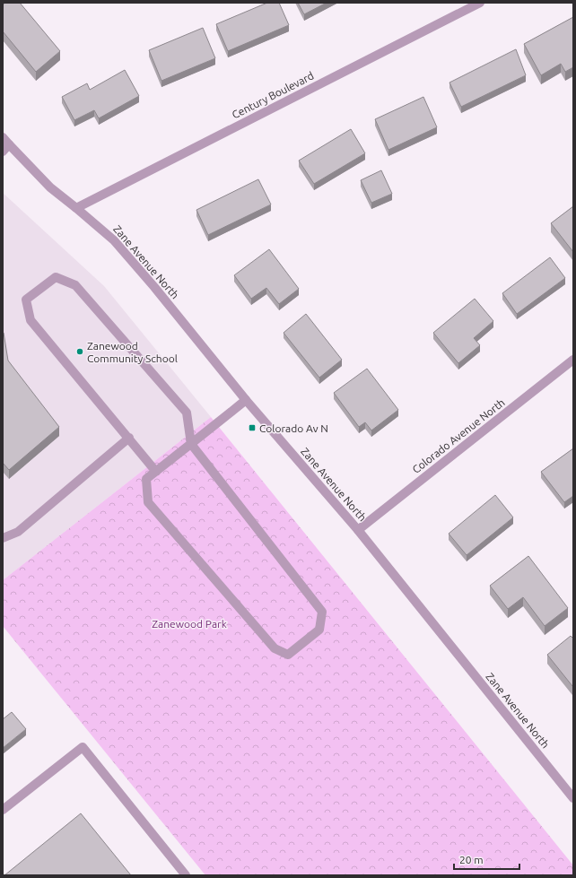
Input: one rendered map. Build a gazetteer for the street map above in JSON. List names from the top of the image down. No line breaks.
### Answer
{"streets":{"street":["Century Boulevard","Zane Avenue North","Colorado Avenue North"]},"crossings":[["Century Boulevard","Zane Avenue North"],["Zane Avenue North","Colorado Avenue North"]],"parks":["Zanewood Park"],"places":{"other":["Zanewood Community School"],"transit":["Colorado Av N"]},"scale_bar":"20 m"}
